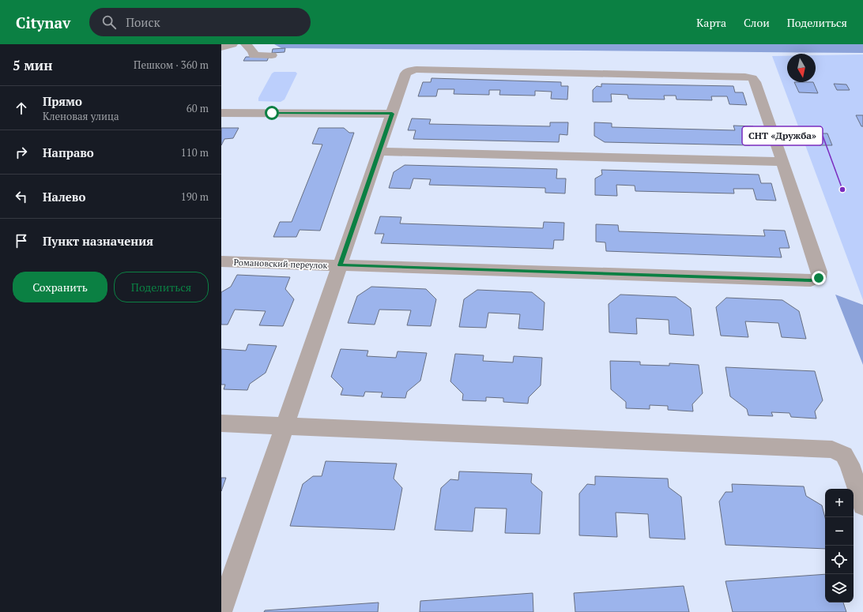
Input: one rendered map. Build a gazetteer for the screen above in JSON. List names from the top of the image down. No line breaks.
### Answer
{"streets":{"street":["Романовский переулок"]},"places":["СНТ «Дружба»"],"north":"bottom","page":{"header":"Citynav","search":"Поиск","nav":["Карта","Слои","Поделиться"],"heading":["5 мин","Пешком · 360 m"],"list":[["Прямо","Кленовая улица","60 m"],["Направо","110 m"],["Налево","190 m"],"Пункт назначения"],"buttons":["Сохранить","Поделиться"],"map_buttons":["+","−"]}}
